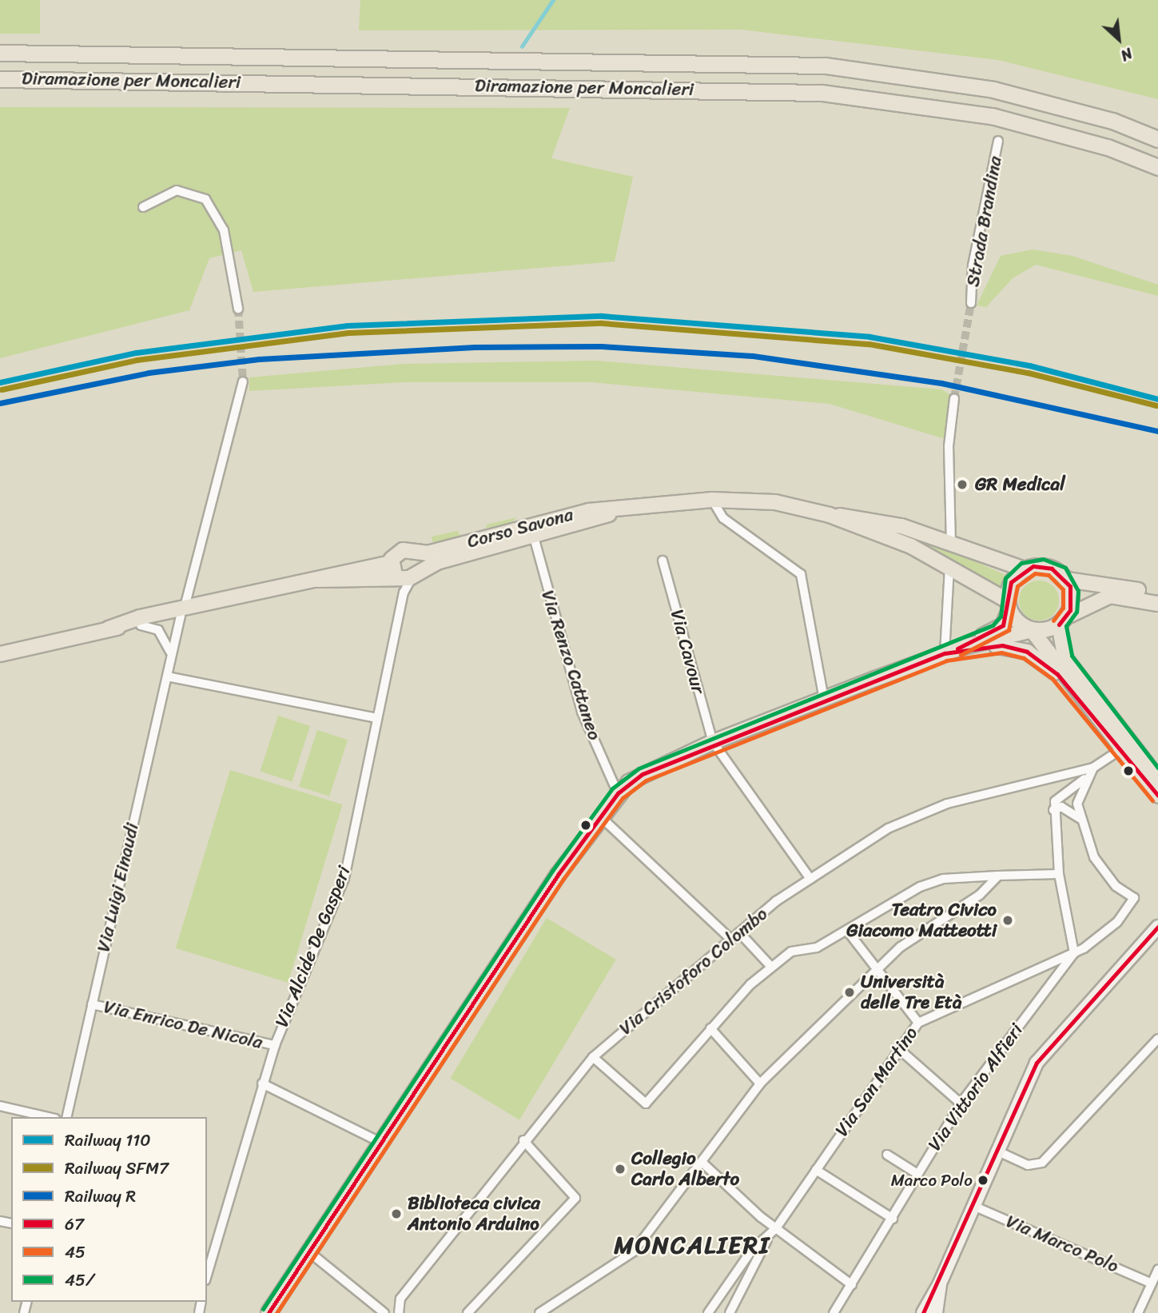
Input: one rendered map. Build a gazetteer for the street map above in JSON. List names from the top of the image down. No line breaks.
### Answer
{"streets":{"highway":["Diramazione per Moncalieri"],"main road":["Corso Savona"],"street":["Strada Brandina","Via Cavour","Via Renzo Cattaneo","Via Luigi Einaudi","Via Alcide De Gasperi","Via Cristoforo Colombo","Via Enrico De Nicola","Via San Martino","Via Vittorio Alfieri","Via Marco Polo"]},"crossings":[["Corso Savona","Via Renzo Cattaneo"],["Corso Savona","Via Luigi Einaudi"],["Corso Savona","Via Alcide De Gasperi"],["Via Cavour","Via Cristoforo Colombo"],["Via Luigi Einaudi","Via Enrico De Nicola"],["Via Alcide De Gasperi","Via Enrico De Nicola"],["Via San Martino","Via Vittorio Alfieri"]],"districts":["MONCALIERI"],"places":["GR Medical","Teatro Civico Giacomo Matteotti","Università delle Tre Età","Collegio Carlo Alberto","Marco Polo","Biblioteca civica Antonio Arduino"],"lines":["rail line 110","rail line SFM7","rail line R","transit line 45/","transit line 67","transit line 45"],"legend":["Railway 110","Railway SFM7","Railway R","67","45","45/"],"north":"bottom right"}
